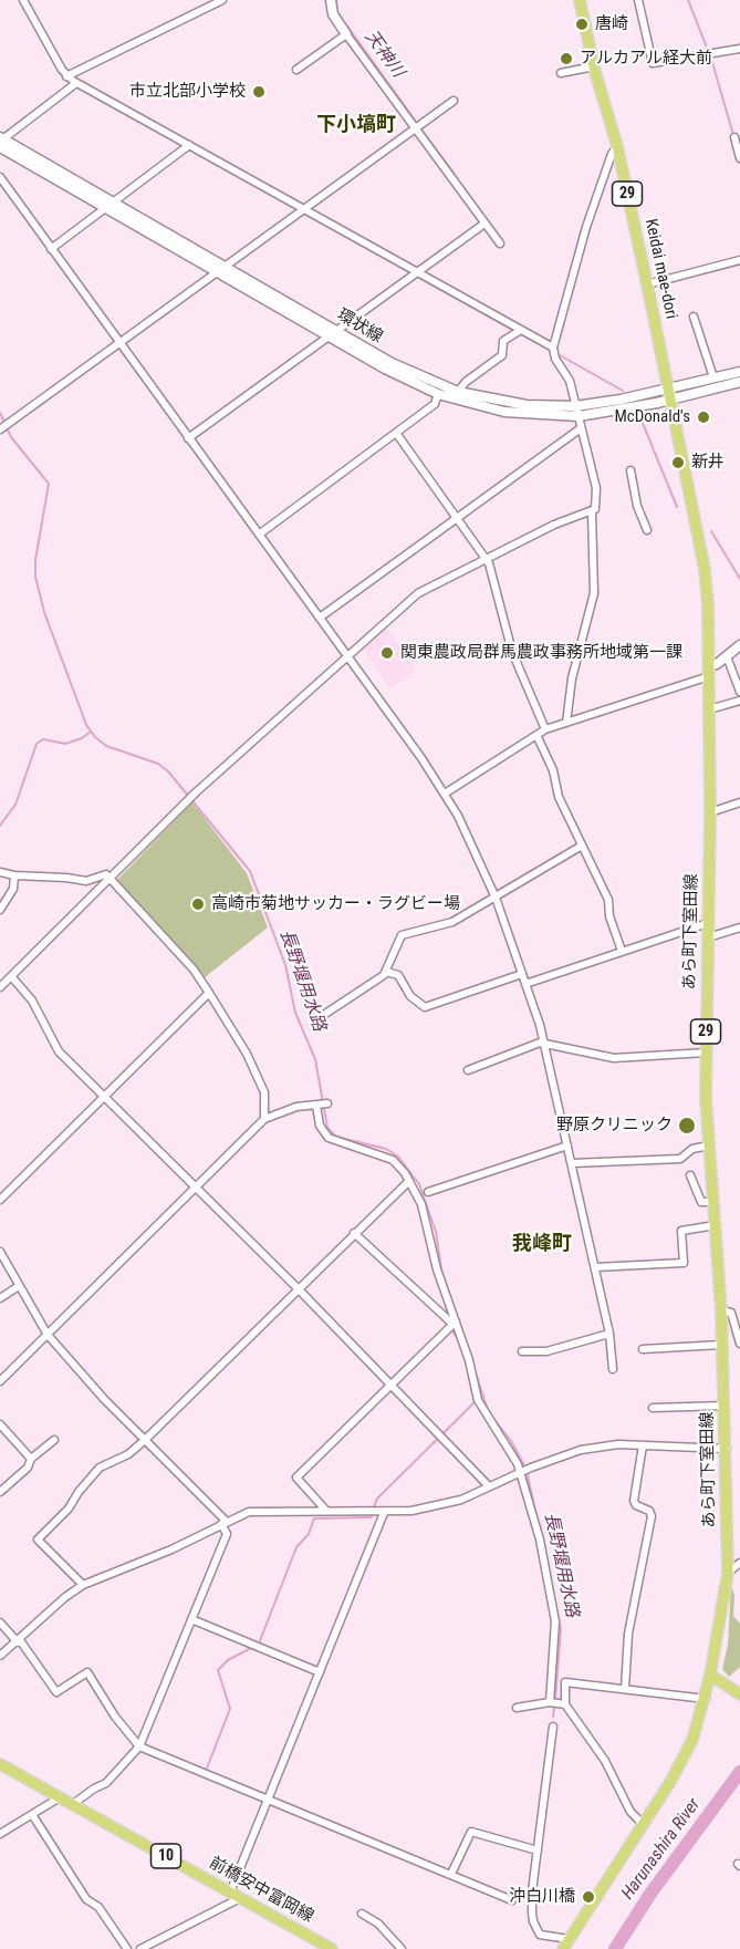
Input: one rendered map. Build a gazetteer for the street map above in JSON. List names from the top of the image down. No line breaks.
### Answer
{"streets":{"main road":["29","Keidai mae-dori","あら町下室田線","10","前橋安中富岡線"],"street":["環状線"]},"crossings":[["Keidai mae-dori","環状線"],["Keidai mae-dori","あら町下室田線"],["環状線","あら町下室田線"]],"districts":["下小塙町","我峰町"],"water":["天神川","長野堰用水路","Harunashira River"],"places":["唐崎","アルカアル経大前","市立北部小学校","McDonald's","新井","関東農政局群馬農政事務所地域第一課","高崎市菊地サッカー・ラグビー場","野原クリニック","沖白川橋"]}
